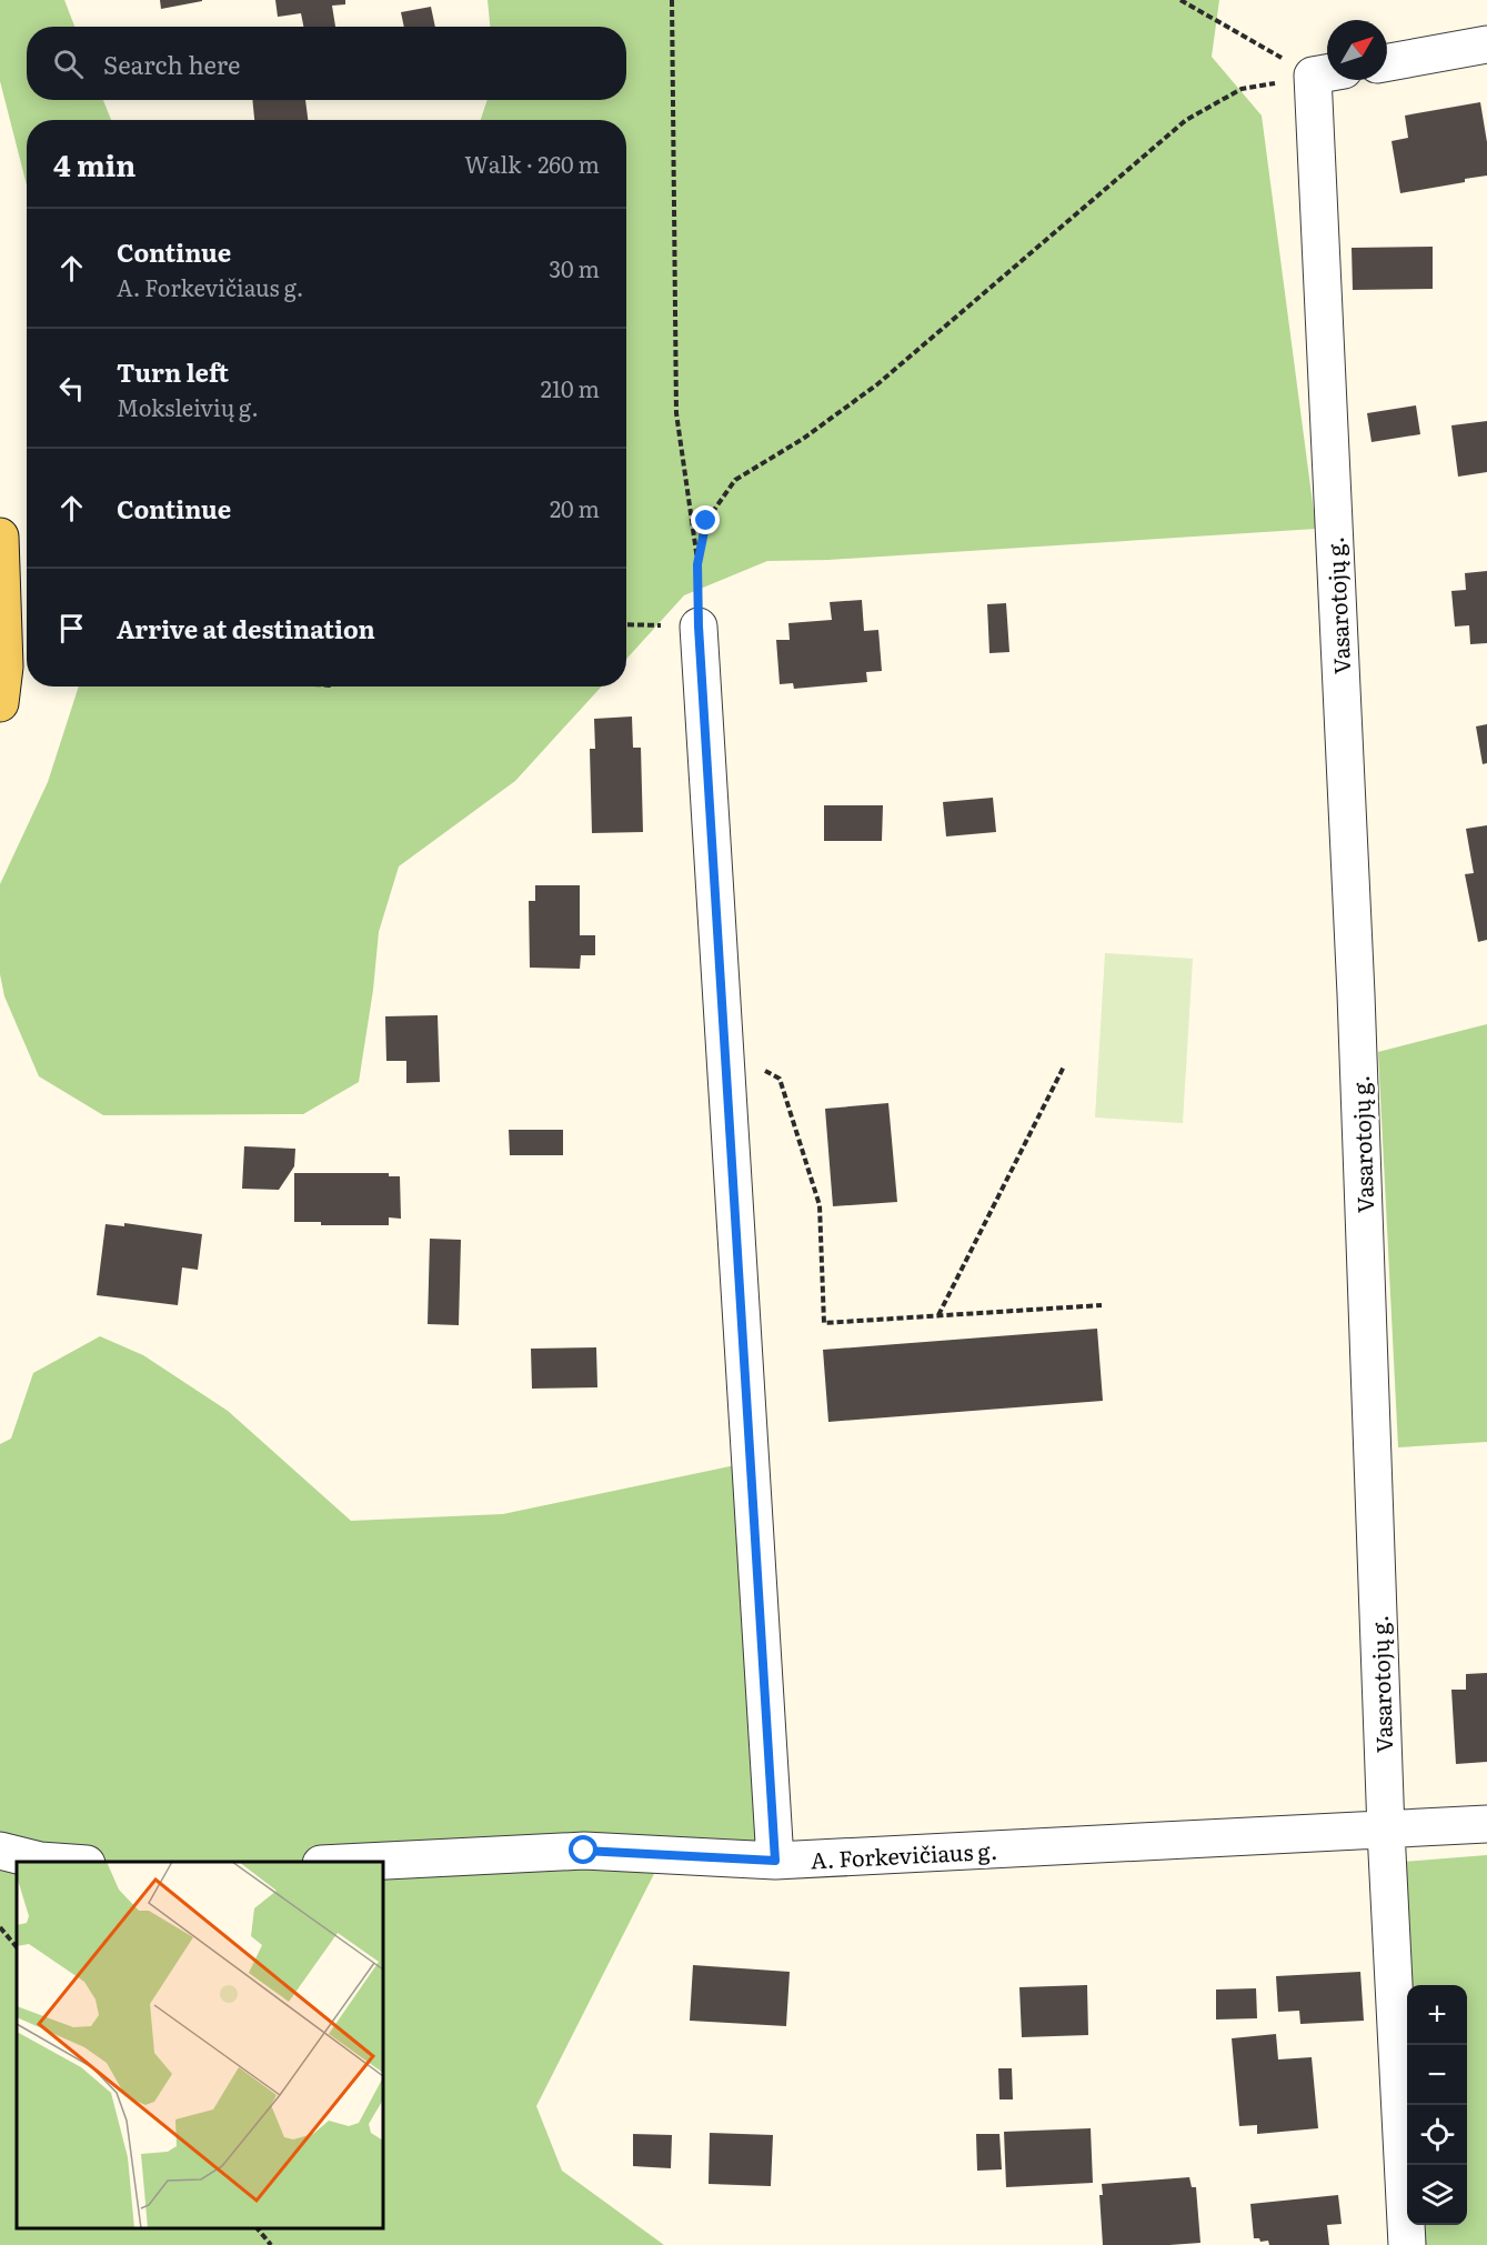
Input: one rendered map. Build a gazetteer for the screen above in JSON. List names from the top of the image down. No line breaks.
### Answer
{"streets":{"street":["Vasarotojų g.","A. Forkevičiaus g."]},"crossings":[["Vasarotojų g.","A. Forkevičiaus g."]],"north":"top right","page":{"search":"Search here","heading":["4 min","Walk · 260 m"],"list":[["Continue","A. Forkevičiaus g.","30 m"],["Turn left","Moksleivių g.","210 m"],["Continue","20 m"],"Arrive at destination"],"map_buttons":["+","−"]}}
